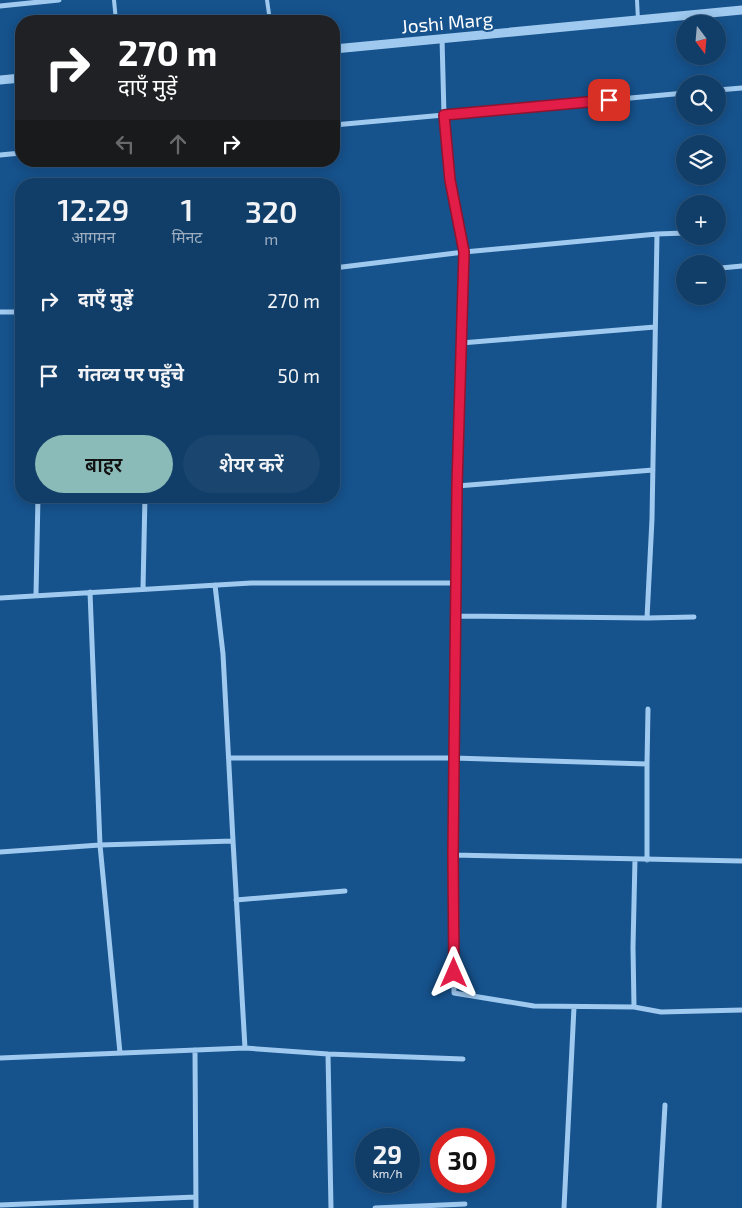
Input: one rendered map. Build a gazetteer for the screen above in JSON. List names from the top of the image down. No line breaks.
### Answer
{"streets":{"street":["Joshi Marg"]},"north":"bottom","page":{"map_buttons":["+","−"],"turn":["270 m","दाएँ मुड़ें"],"eta":["12:29","आगमन","1","मिनट","320","m"],"list":[{"name":"दाएँ मुड़ें","value":"270 m"},{"name":"गंतव्य पर पहुँचे","value":"50 m"}],"buttons":["बाहर","शेयर करें"],"speed":"29 km/h","limit":"30"}}
